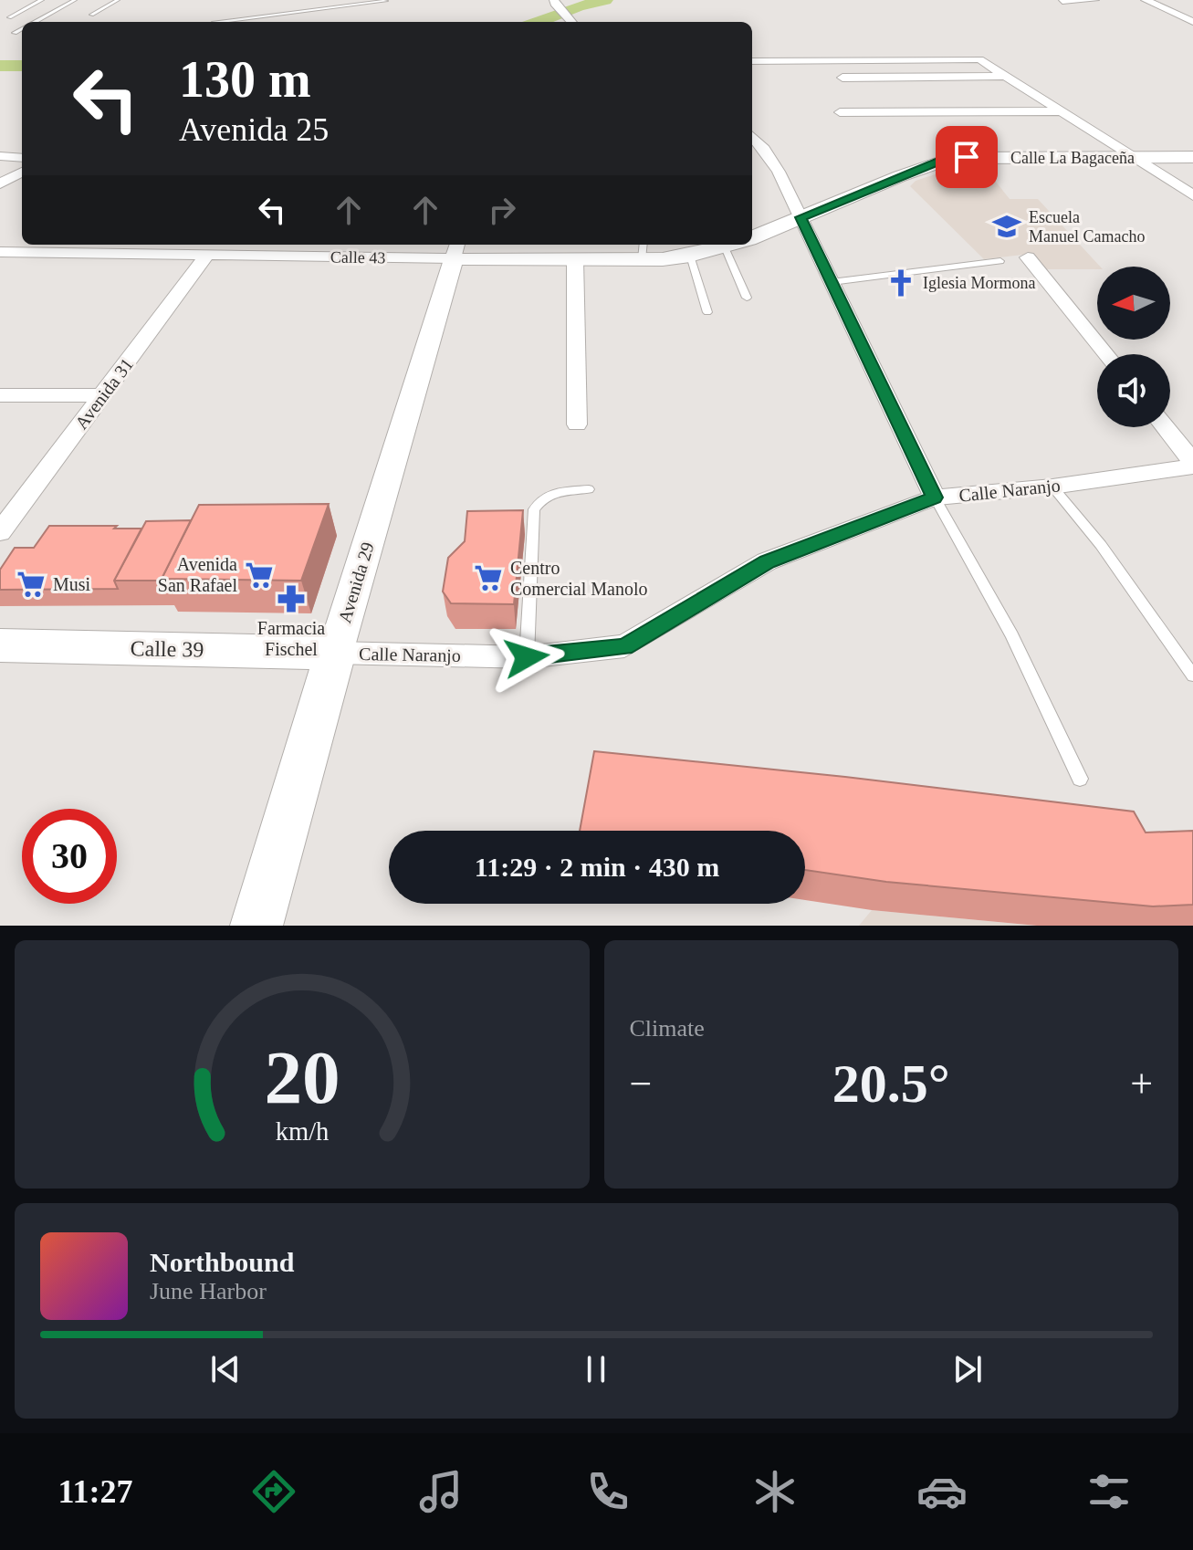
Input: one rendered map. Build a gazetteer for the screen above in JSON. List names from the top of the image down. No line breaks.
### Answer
{"streets":{"main road":["Avenida 29","Calle 39"],"street":["Calle La Bagaceña","Calle 43","Avenida 31","Calle Naranjo"]},"crossings":[["Calle 43","Avenida 31"],["Calle 43","Avenida 29"],["Calle Naranjo","Avenida 29"],["Calle Naranjo","Calle 39"],["Avenida 29","Calle 39"]],"places":{"school or university":["Escuela Manuel Camacho"],"church":["Iglesia Mormona"],"supermarket":["Avenida San Rafael","Centro Comercial Manolo","Musi"],"pharmacy":["Farmacia Fischel"]},"north":"left","page":{"turn":["130 m","Avenida 25"],"limit":"30","trip":"11:29 · 2 min · 430 m","tile":"Climate","heat":["−","20.5°","+"],"song":["Northbound","June Harbor"],"tabs":"11:27","gauge":["20","km/h"]}}
